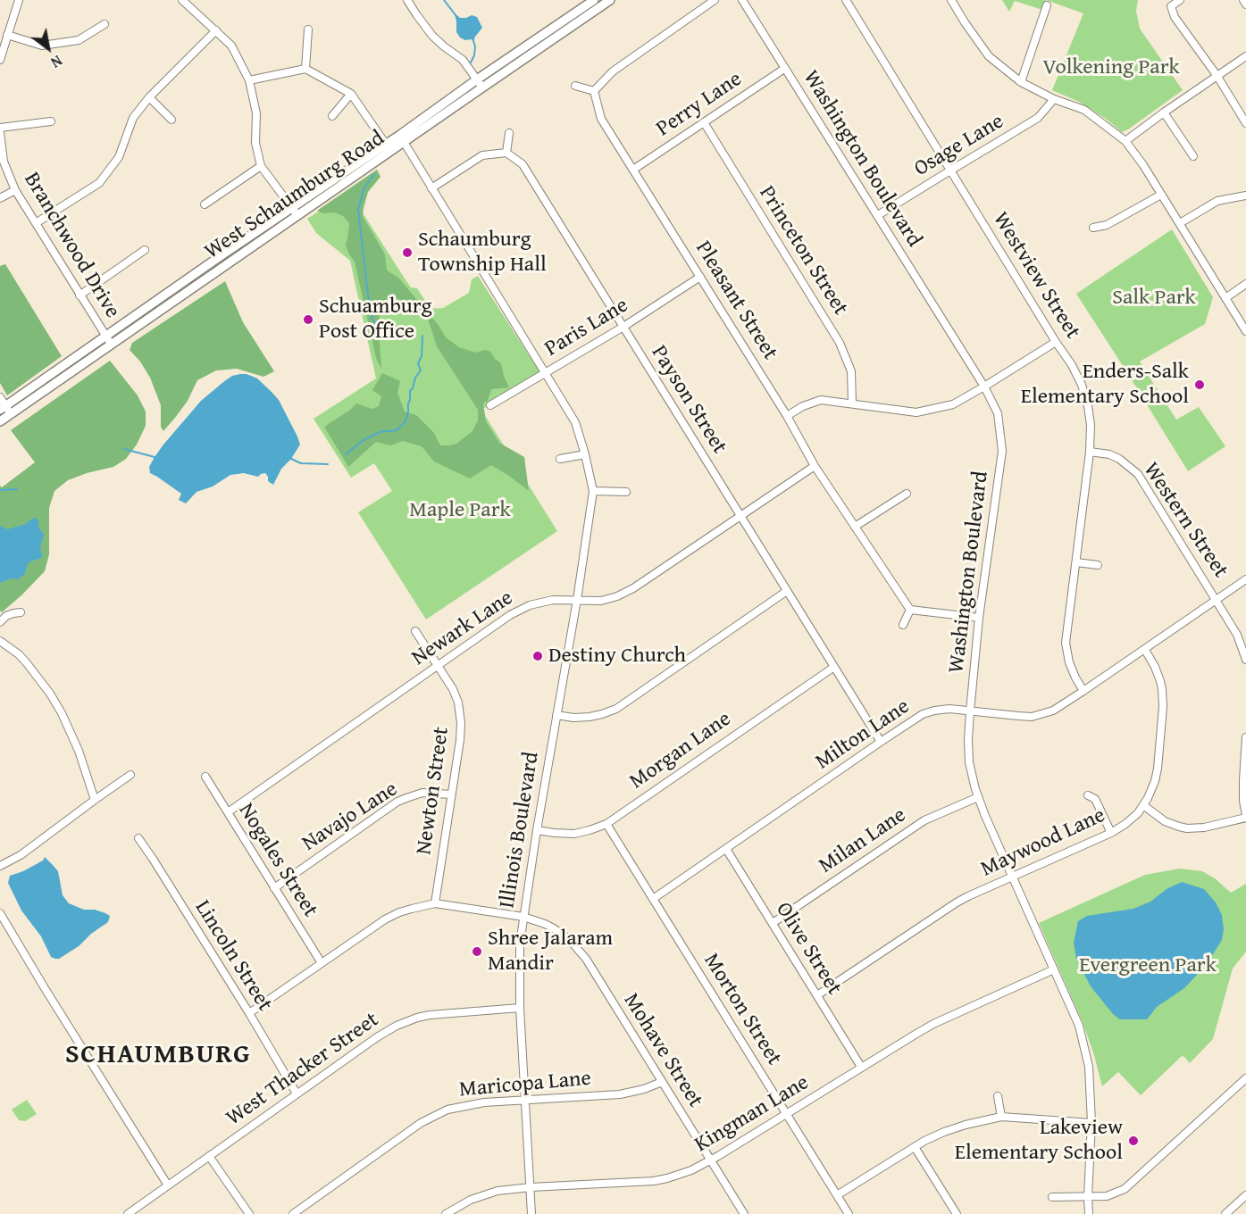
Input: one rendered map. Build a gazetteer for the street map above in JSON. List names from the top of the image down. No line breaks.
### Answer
{"streets":{"main road":["West Schaumburg Road"],"street":["Perry Lane","Osage Lane","Washington Boulevard","Branchwood Drive","Princeton Street","Westview Street","Pleasant Street","Paris Lane","Payson Street","Western Street","Newark Lane","Milton Lane","Morgan Lane","Newton Street","Navajo Lane","Illinois Boulevard","Milan Lane","Maywood Lane","Nogales Street","Olive Street","Lincoln Street","Morton Street","Mohave Street","West Thacker Street","Maricopa Lane","Kingman Lane"]},"crossings":[["Perry Lane","Washington Boulevard"],["Perry Lane","Princeton Street"],["Perry Lane","Pleasant Street"],["Osage Lane","Washington Boulevard"],["Osage Lane","Westview Street"],["Washington Boulevard","Milton Lane"],["Washington Boulevard","Milan Lane"],["Washington Boulevard","Maywood Lane"],["Washington Boulevard","Kingman Lane"],["West Schaumburg Road","Branchwood Drive"],["West Schaumburg Road","Illinois Boulevard"],["Westview Street","Western Street"],["Westview Street","Milton Lane"],["Pleasant Street","Paris Lane"],["Pleasant Street","Newark Lane"],["Paris Lane","Payson Street"],["Paris Lane","Illinois Boulevard"],["Payson Street","Newark Lane"],["Payson Street","Milton Lane"],["Payson Street","Morgan Lane"],["Western Street","Milton Lane"],["Newark Lane","Newton Street"],["Newark Lane","Illinois Boulevard"],["Newark Lane","Nogales Street"],["Milton Lane","Maywood Lane"],["Milton Lane","Olive Street"],["Milton Lane","Morton Street"],["Morgan Lane","Illinois Boulevard"],["Morgan Lane","Morton Street"],["Newton Street","Navajo Lane"],["Newton Street","Mohave Street"],["Navajo Lane","Nogales Street"],["Illinois Boulevard","Mohave Street"],["Illinois Boulevard","West Thacker Street"],["Illinois Boulevard","Maricopa Lane"],["Illinois Boulevard","Kingman Lane"],["Milan Lane","Olive Street"],["Maywood Lane","Olive Street"],["Nogales Street","Mohave Street"],["Olive Street","Kingman Lane"],["Lincoln Street","Mohave Street"],["Lincoln Street","West Thacker Street"],["Morton Street","Kingman Lane"],["Mohave Street","Maricopa Lane"],["Mohave Street","Kingman Lane"]],"districts":["SCHAUMBURG"],"parks":["Volkening Park","Salk Park","Maple Park","Evergreen Park"],"places":["Schaumburg Township Hall","Schuamburg Post Office","Enders-Salk Elementary School","Destiny Church","Shree Jalaram Mandir","Lakeview Elementary School"],"north":"bottom right"}
